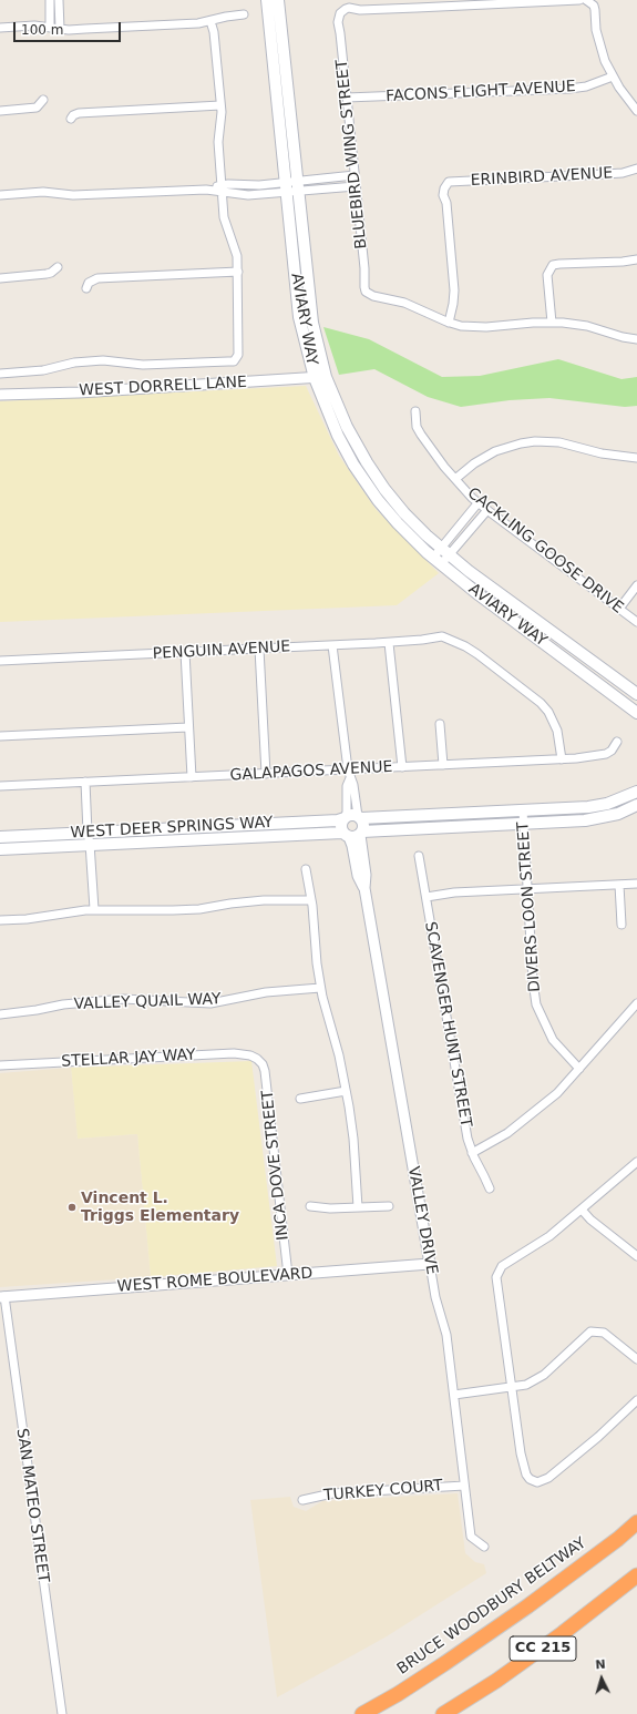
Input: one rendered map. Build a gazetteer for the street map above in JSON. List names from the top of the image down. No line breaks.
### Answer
{"streets":{"highway":["BRUCE WOODBURY BELTWAY","CC 215"],"main road":["AVIARY WAY","WEST DEER SPRINGS WAY"],"street":["FACONS FLIGHT AVENUE","BLUEBIRD WING STREET","ERINBIRD AVENUE","WEST DORRELL LANE","CACKLING GOOSE DRIVE","PENGUIN AVENUE","GALAPAGOS AVENUE","DIVERS LOON STREET","VALLEY QUAIL WAY","SCAVENGER HUNT STREET","STELLAR JAY WAY","INCA DOVE STREET","VALLEY DRIVE","WEST ROME BOULEVARD","TURKEY COURT","SAN MATEO STREET"]},"crossings":[["FACONS FLIGHT AVENUE","BLUEBIRD WING STREET"],["BLUEBIRD WING STREET","ERINBIRD AVENUE"],["AVIARY WAY","WEST DORRELL LANE"],["PENGUIN AVENUE","GALAPAGOS AVENUE"],["WEST DEER SPRINGS WAY","DIVERS LOON STREET"],["WEST DEER SPRINGS WAY","VALLEY DRIVE"],["STELLAR JAY WAY","INCA DOVE STREET"],["INCA DOVE STREET","WEST ROME BOULEVARD"],["VALLEY DRIVE","WEST ROME BOULEVARD"],["VALLEY DRIVE","TURKEY COURT"],["WEST ROME BOULEVARD","SAN MATEO STREET"]],"places":["Vincent L. Triggs Elementary"],"scale_bar":"100 m","north":"top"}
